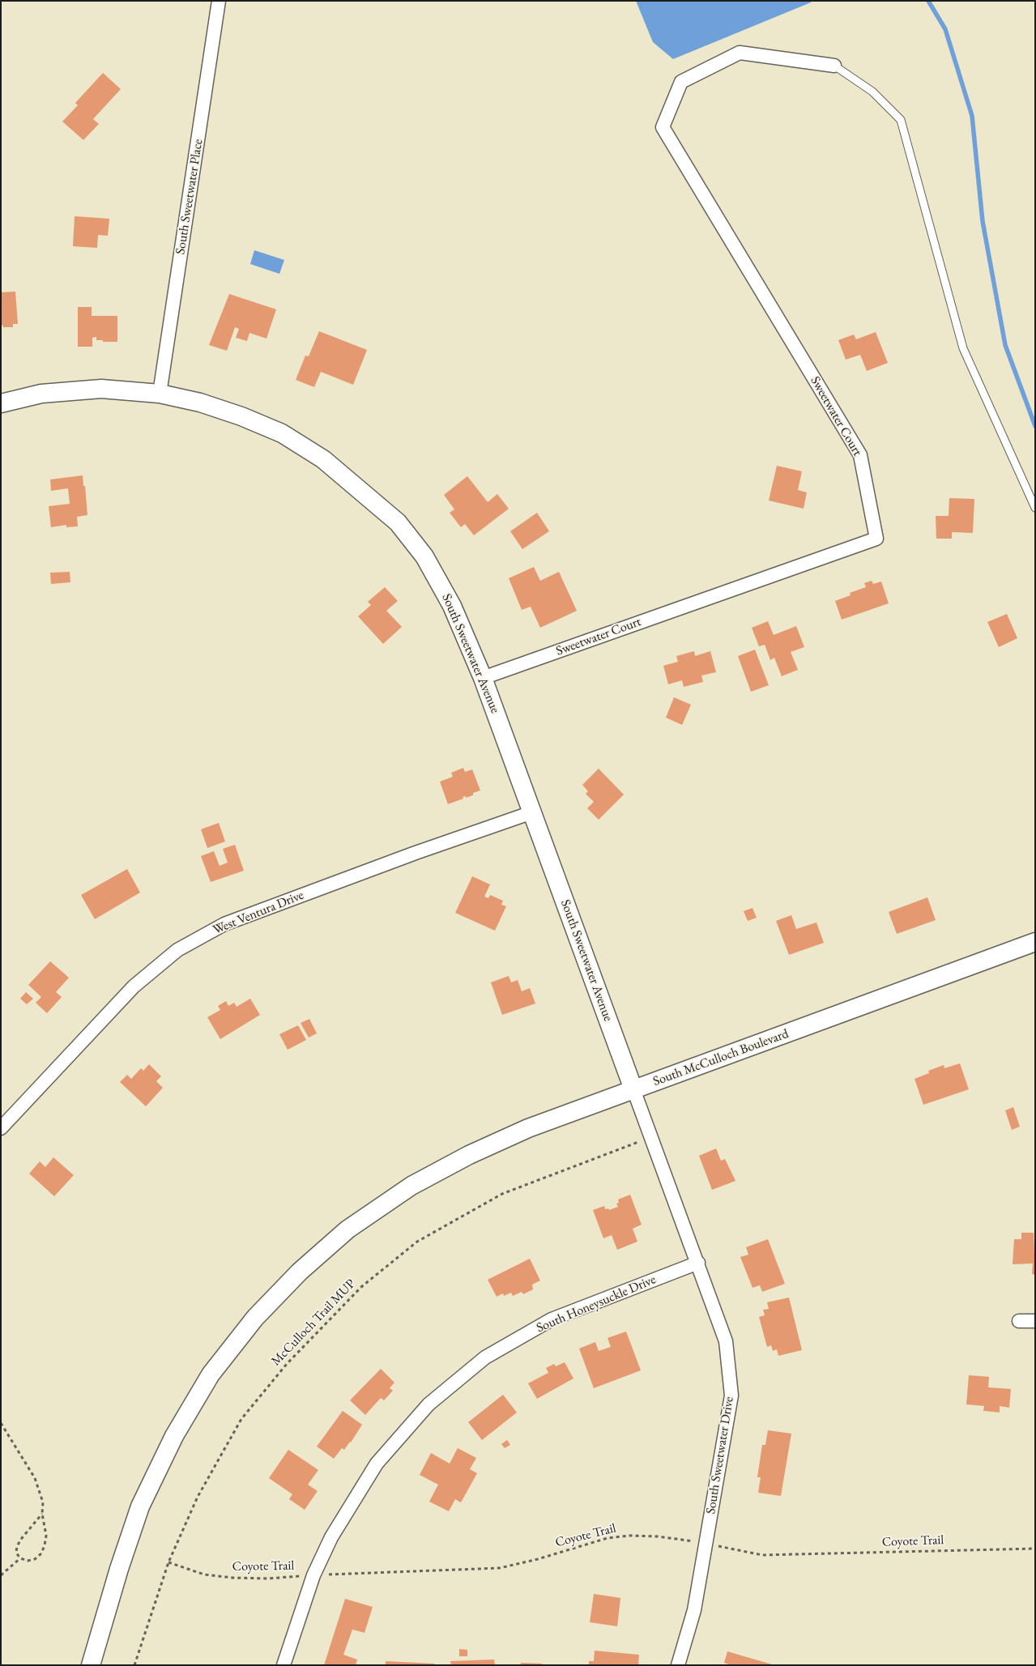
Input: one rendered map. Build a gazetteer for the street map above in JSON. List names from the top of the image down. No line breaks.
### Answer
{"streets":{"main road":["South Sweetwater Avenue","South McCulloch Boulevard"],"street":["South Sweetwater Place","Sweetwater Court","West Ventura Drive","South Honeysuckle Drive","South Sweetwater Drive"],"path":["McCulloch Trail MUP","Coyote Trail"]},"crossings":[["South Sweetwater Place","South Sweetwater Avenue"],["Sweetwater Court","South Sweetwater Avenue"],["South Sweetwater Avenue","West Ventura Drive"],["South Sweetwater Avenue","South McCulloch Boulevard"],["South Sweetwater Avenue","South Sweetwater Drive"],["South McCulloch Boulevard","South Sweetwater Drive"],["South Honeysuckle Drive","South Sweetwater Drive"],["South Honeysuckle Drive","Coyote Trail"],["McCulloch Trail MUP","South Sweetwater Drive"],["McCulloch Trail MUP","Coyote Trail"],["South Sweetwater Drive","Coyote Trail"]]}
